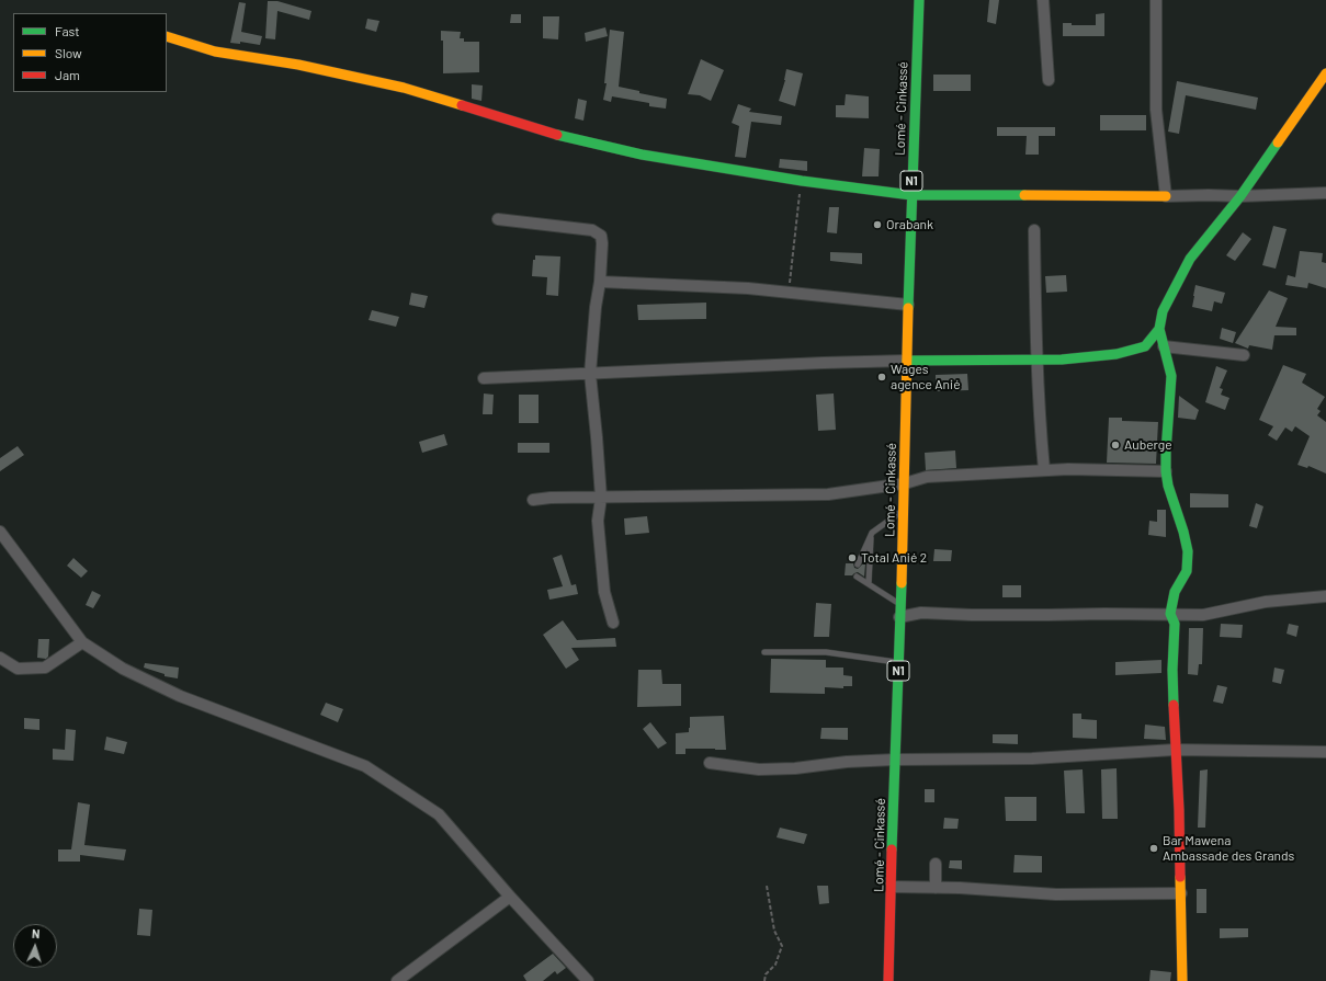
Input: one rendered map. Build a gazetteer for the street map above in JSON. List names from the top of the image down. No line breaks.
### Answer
{"streets":{"main road":["Lomé - Cinkassé","N1"]},"places":["Orabank","Wages agence Anié","Auberge","Total Anié 2","Bar Mawena Ambassade des Grands"],"legend":["Fast","Slow","Jam"],"north":"top"}
